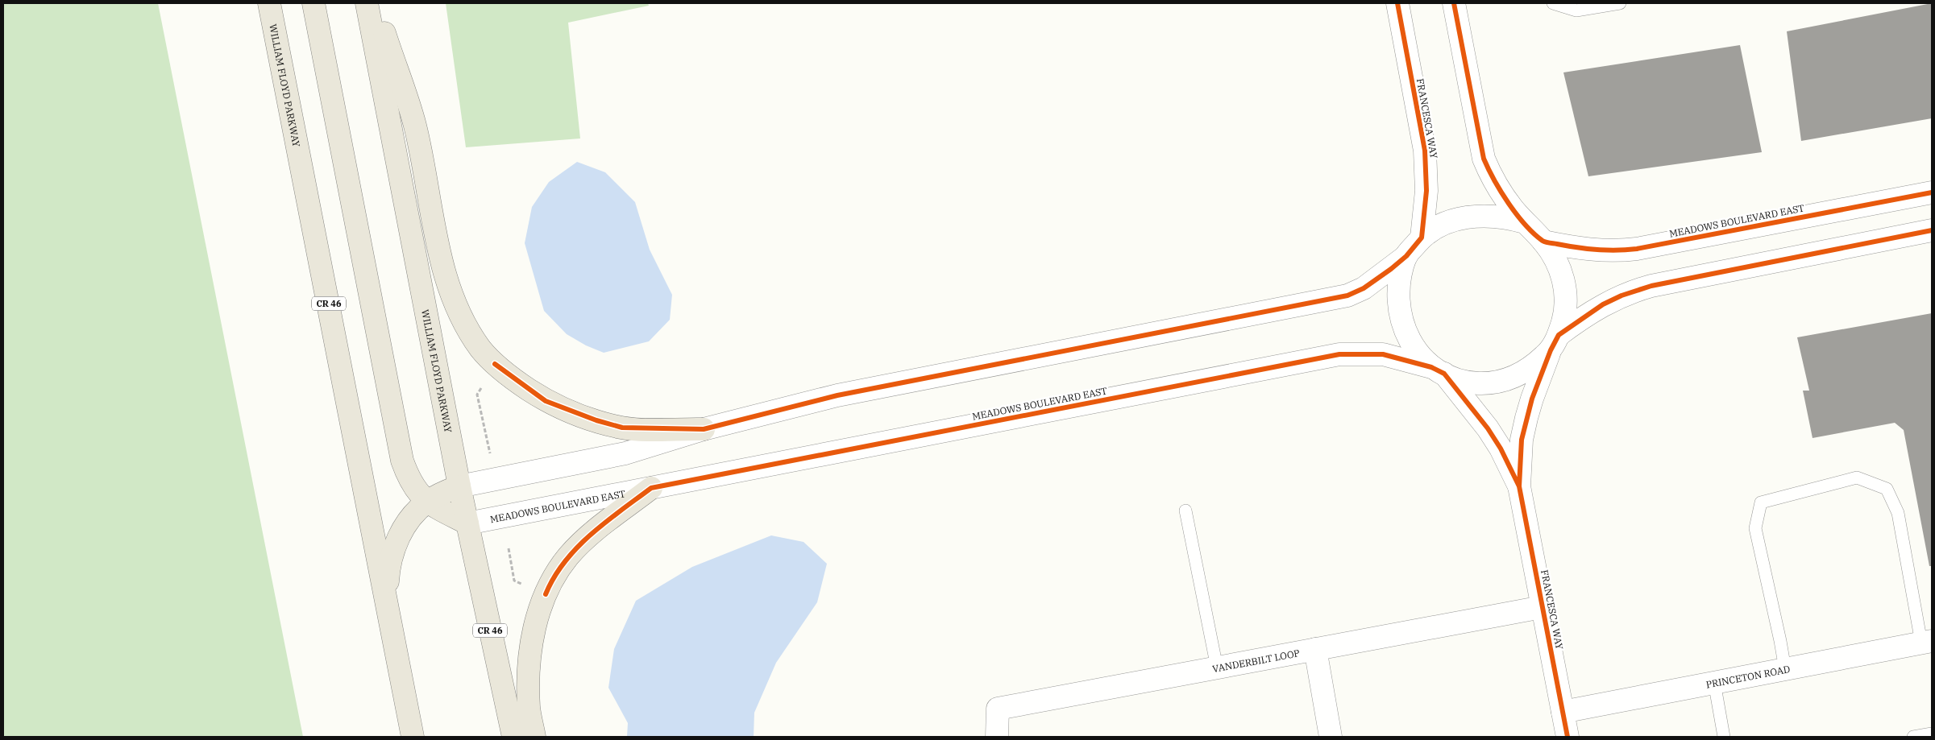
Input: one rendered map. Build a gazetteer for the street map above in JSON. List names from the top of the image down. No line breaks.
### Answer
{"streets":{"highway":["WILLIAM FLOYD PARKWAY","CR 46"],"street":["FRANCESCA WAY","MEADOWS BOULEVARD EAST","VANDERBILT LOOP","PRINCETON ROAD"]},"crossings":[["WILLIAM FLOYD PARKWAY","MEADOWS BOULEVARD EAST"],["FRANCESCA WAY","MEADOWS BOULEVARD EAST"],["FRANCESCA WAY","VANDERBILT LOOP"],["FRANCESCA WAY","PRINCETON ROAD"]]}
